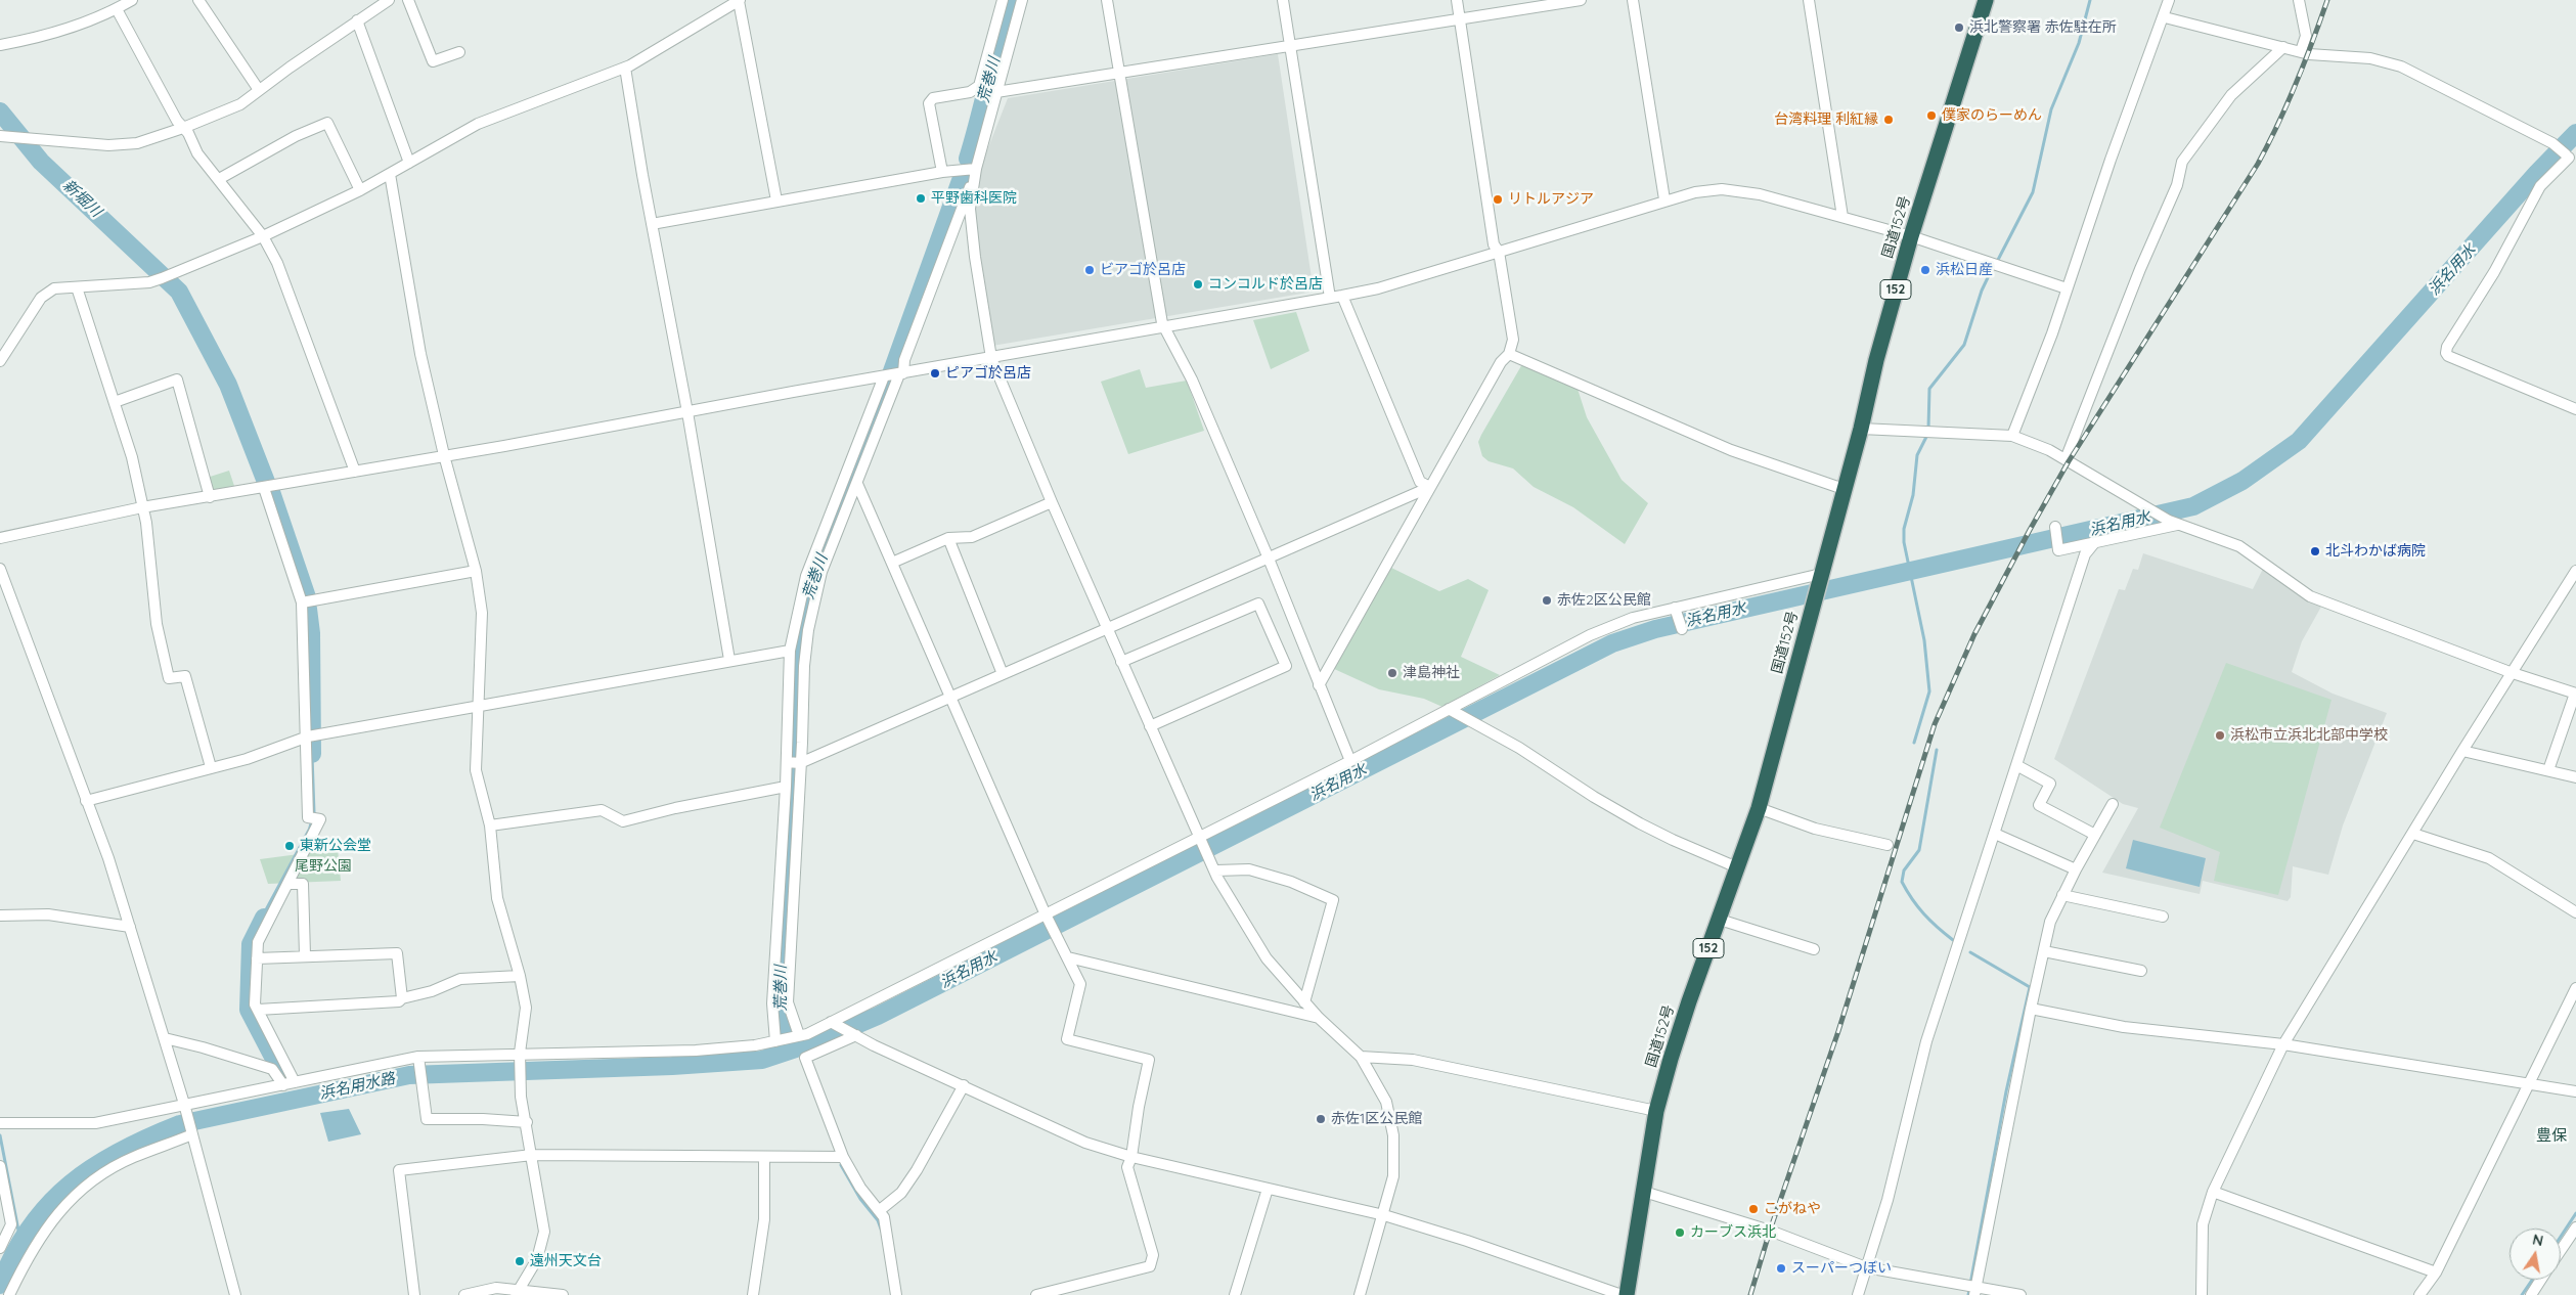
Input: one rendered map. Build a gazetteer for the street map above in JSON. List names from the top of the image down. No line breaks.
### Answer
{"streets":{"highway":["国道152号","152"]},"districts":["豊保"],"water":["荒巻川","新堀川","浜名用水","浜名用水路"],"parks":["尾野公園"],"places":["浜北警察署 赤佐駐在所","僕家のらーめん","台湾料理 利紅縁","平野歯科医院","リトルアジア","ビアゴ於呂店","浜松日産","コンコルド於呂店","ピアゴ於呂店","北斗わかば病院","赤佐2区公民館","津島神社","浜松市立浜北北部中学校","東新公会堂","赤佐1区公民館","こがねや","カーブス浜北","遠州天文台","スーパーつぼい"],"north":"top"}
